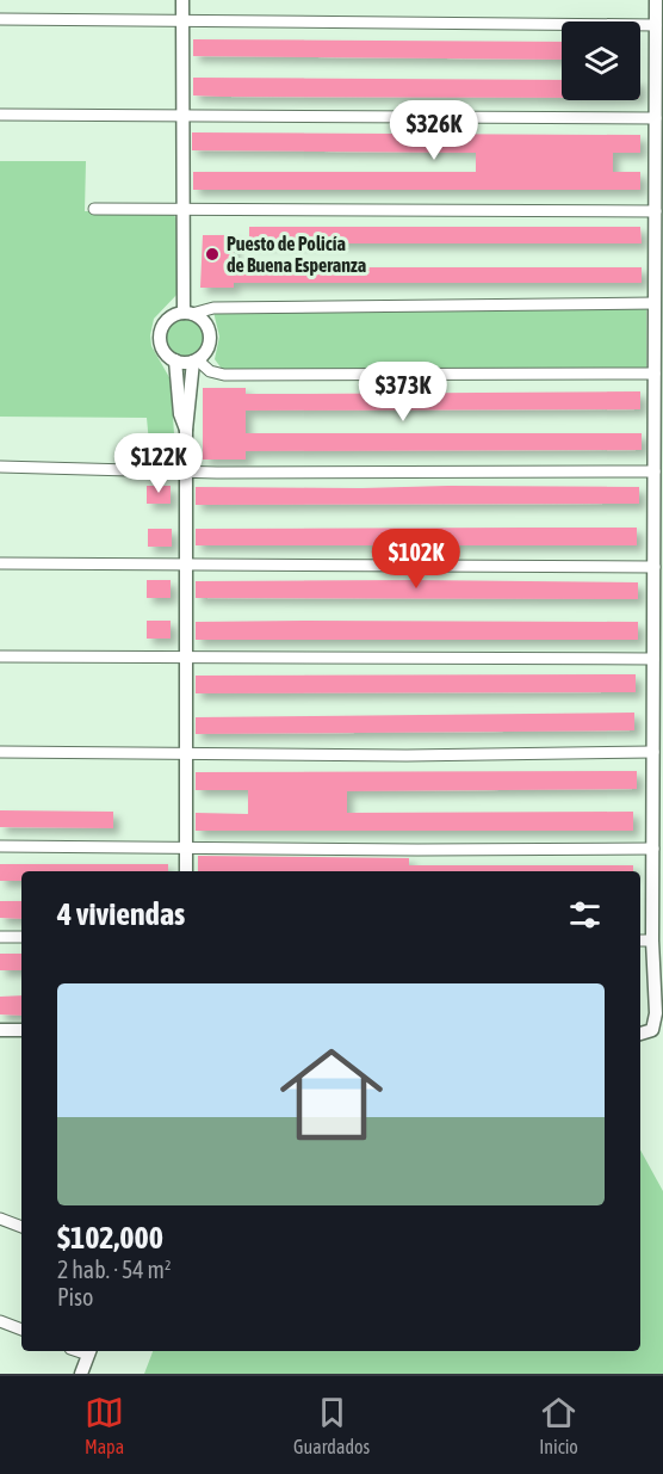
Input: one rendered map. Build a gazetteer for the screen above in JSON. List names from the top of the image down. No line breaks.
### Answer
{"places":["Puesto de Policía de Buena Esperanza"],"page":{"price":["$326K","$373K","$122K","$102K"],"heading":"4 viviendas","list":[{"name":"$102,000","note":"2 hab. · 54 m² · Piso"}],"tabs":["Mapa","Guardados","Inicio"]}}
